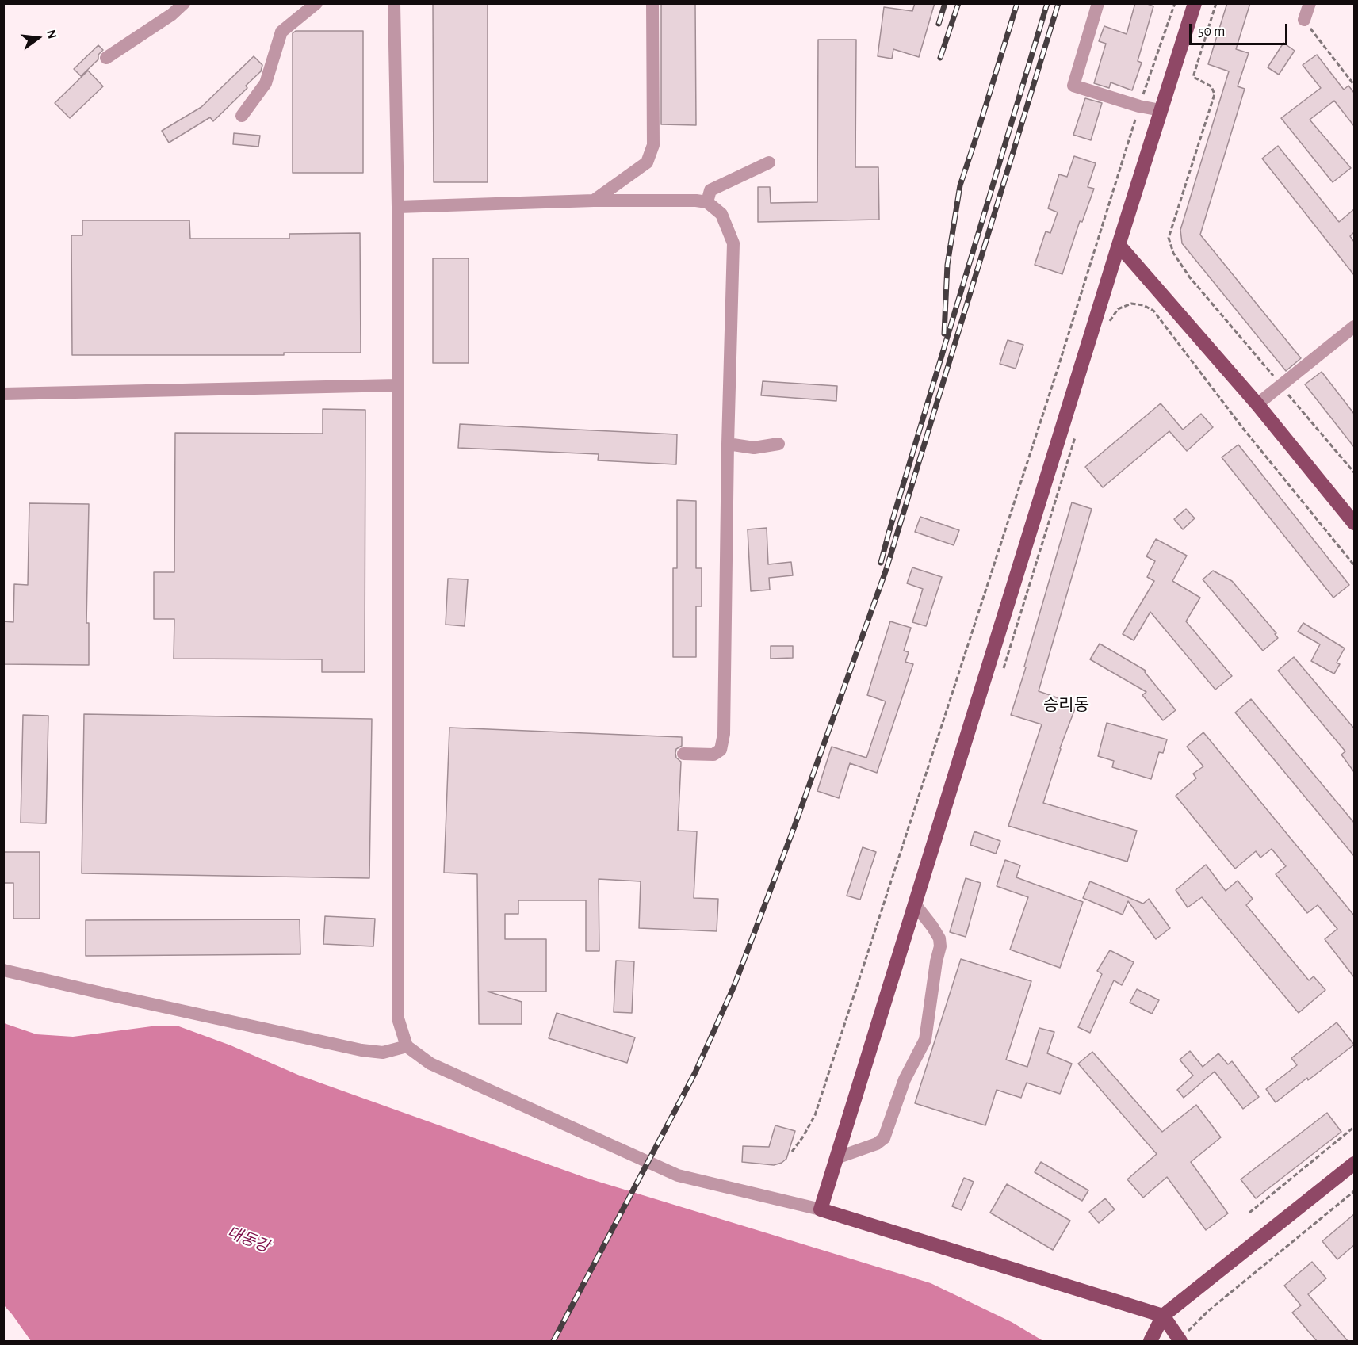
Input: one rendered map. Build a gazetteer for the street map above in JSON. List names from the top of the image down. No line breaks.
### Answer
{"districts":["승리동"],"water":["대동강"],"scale_bar":"50 m","north":"right"}
